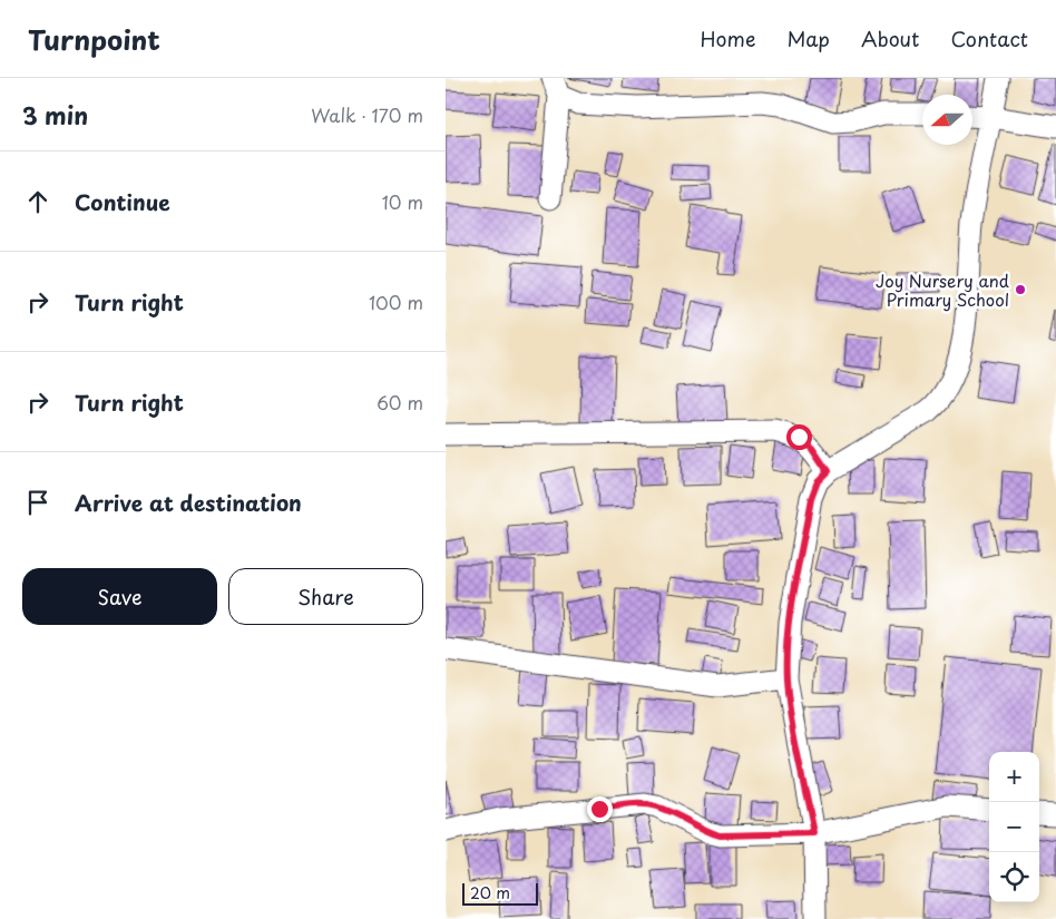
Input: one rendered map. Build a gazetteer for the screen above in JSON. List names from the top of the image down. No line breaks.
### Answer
{"places":["Joy Nursery and Primary School"],"scale_bar":"20 m","north":"left","page":{"header":"Turnpoint","nav":["Home","Map","About","Contact"],"heading":["3 min","Walk · 170 m"],"list":[["Continue","10 m"],["Turn right","100 m"],["Turn right","60 m"],"Arrive at destination"],"buttons":["Save","Share"],"map_buttons":["+","−"],"scale":"20 m"}}
